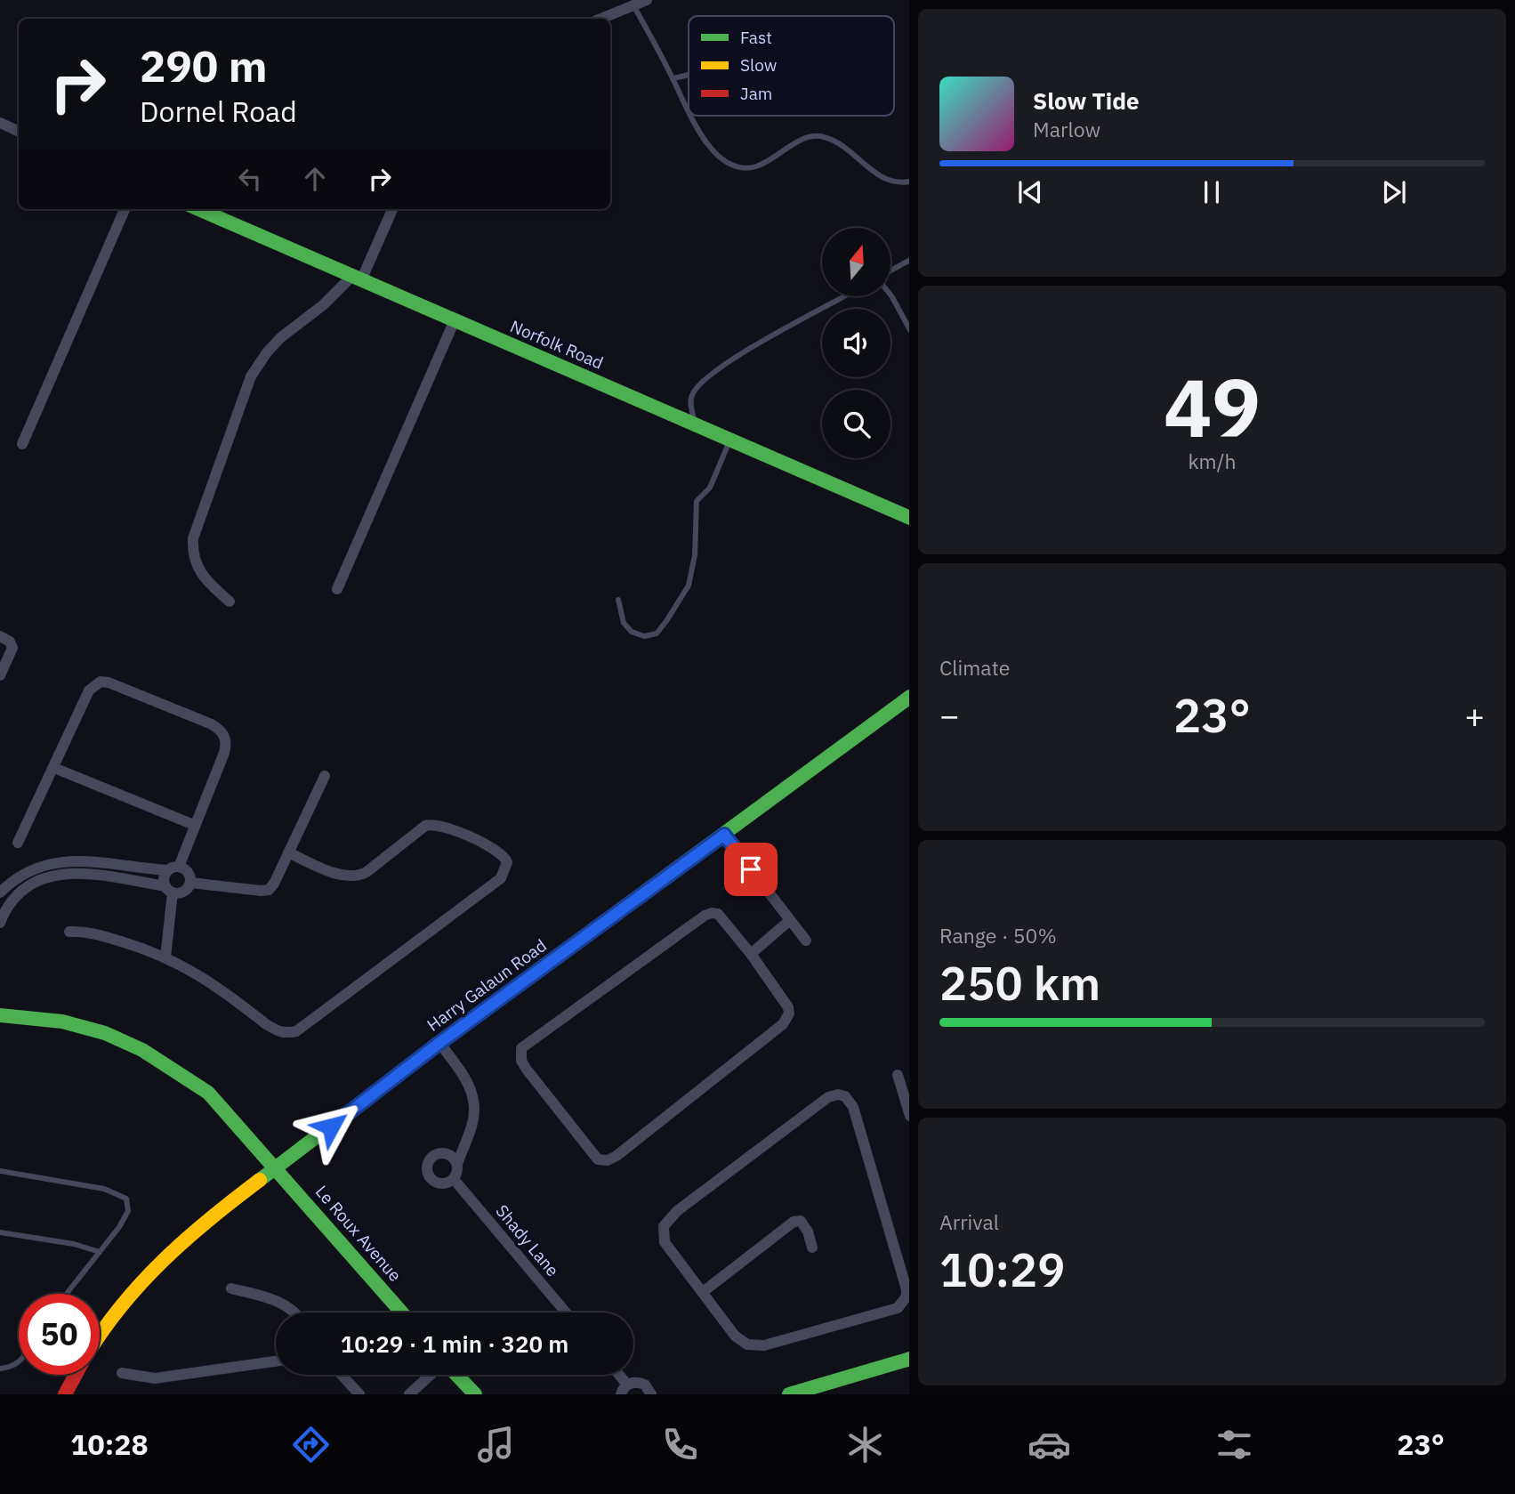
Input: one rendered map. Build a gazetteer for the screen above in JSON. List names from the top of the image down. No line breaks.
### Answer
{"streets":{"main road":["Norfolk Road","Harry Galaun Road","Le Roux Avenue"],"street":["Shady Lane"]},"crossings":[["Harry Galaun Road","Le Roux Avenue"]],"legend":["Fast","Slow","Jam"],"north":"top","page":{"turn":["290 m","Dornel Road"],"song":["Slow Tide","Marlow"],"tile":[["49","km/h"],"Climate",["Range · 50%","250 km"],["Arrival","10:29"]],"heat":["−","23°","+"],"limit":"50","trip":"10:29 · 1 min · 320 m","tabs":["10:28","23°"]}}
